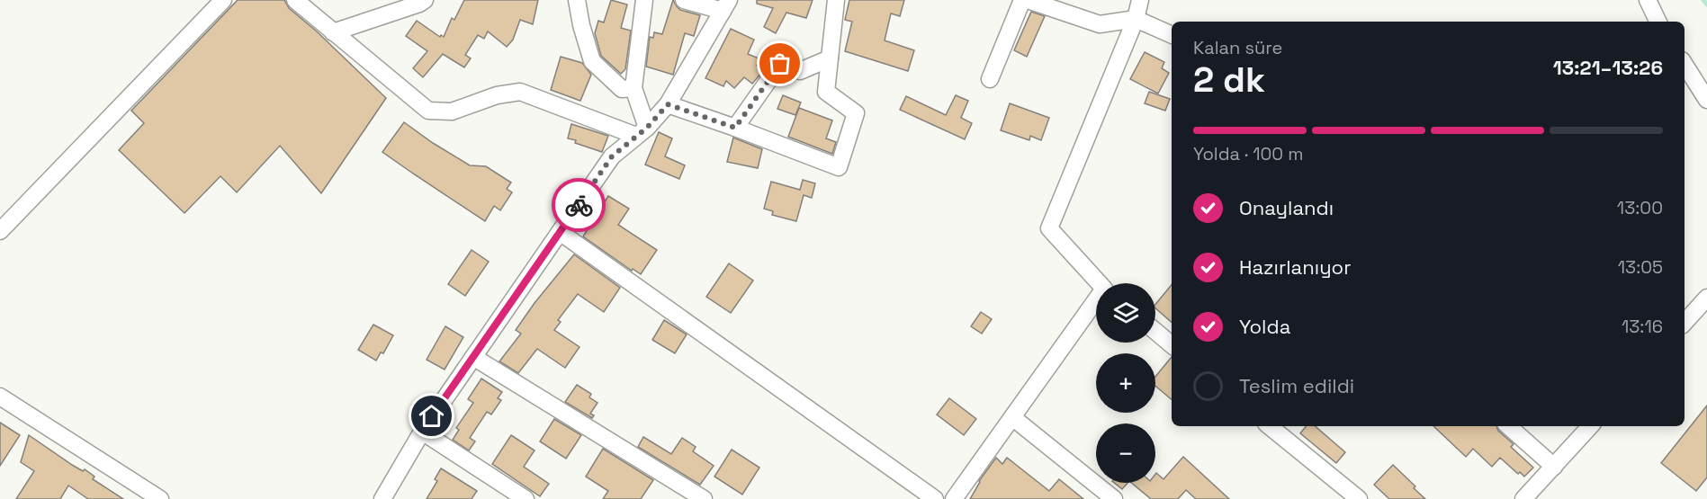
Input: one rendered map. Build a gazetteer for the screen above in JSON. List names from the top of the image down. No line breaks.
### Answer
{"page":{"heading":["2 dk","Kalan süre","13:21–13:26"],"bar":"Yolda · 100 m","list":[["Onaylandı","13:00"],["Hazırlanıyor","13:05"],["Yolda","13:16"],"Teslim edildi"],"map_buttons":["+","−"]}}
